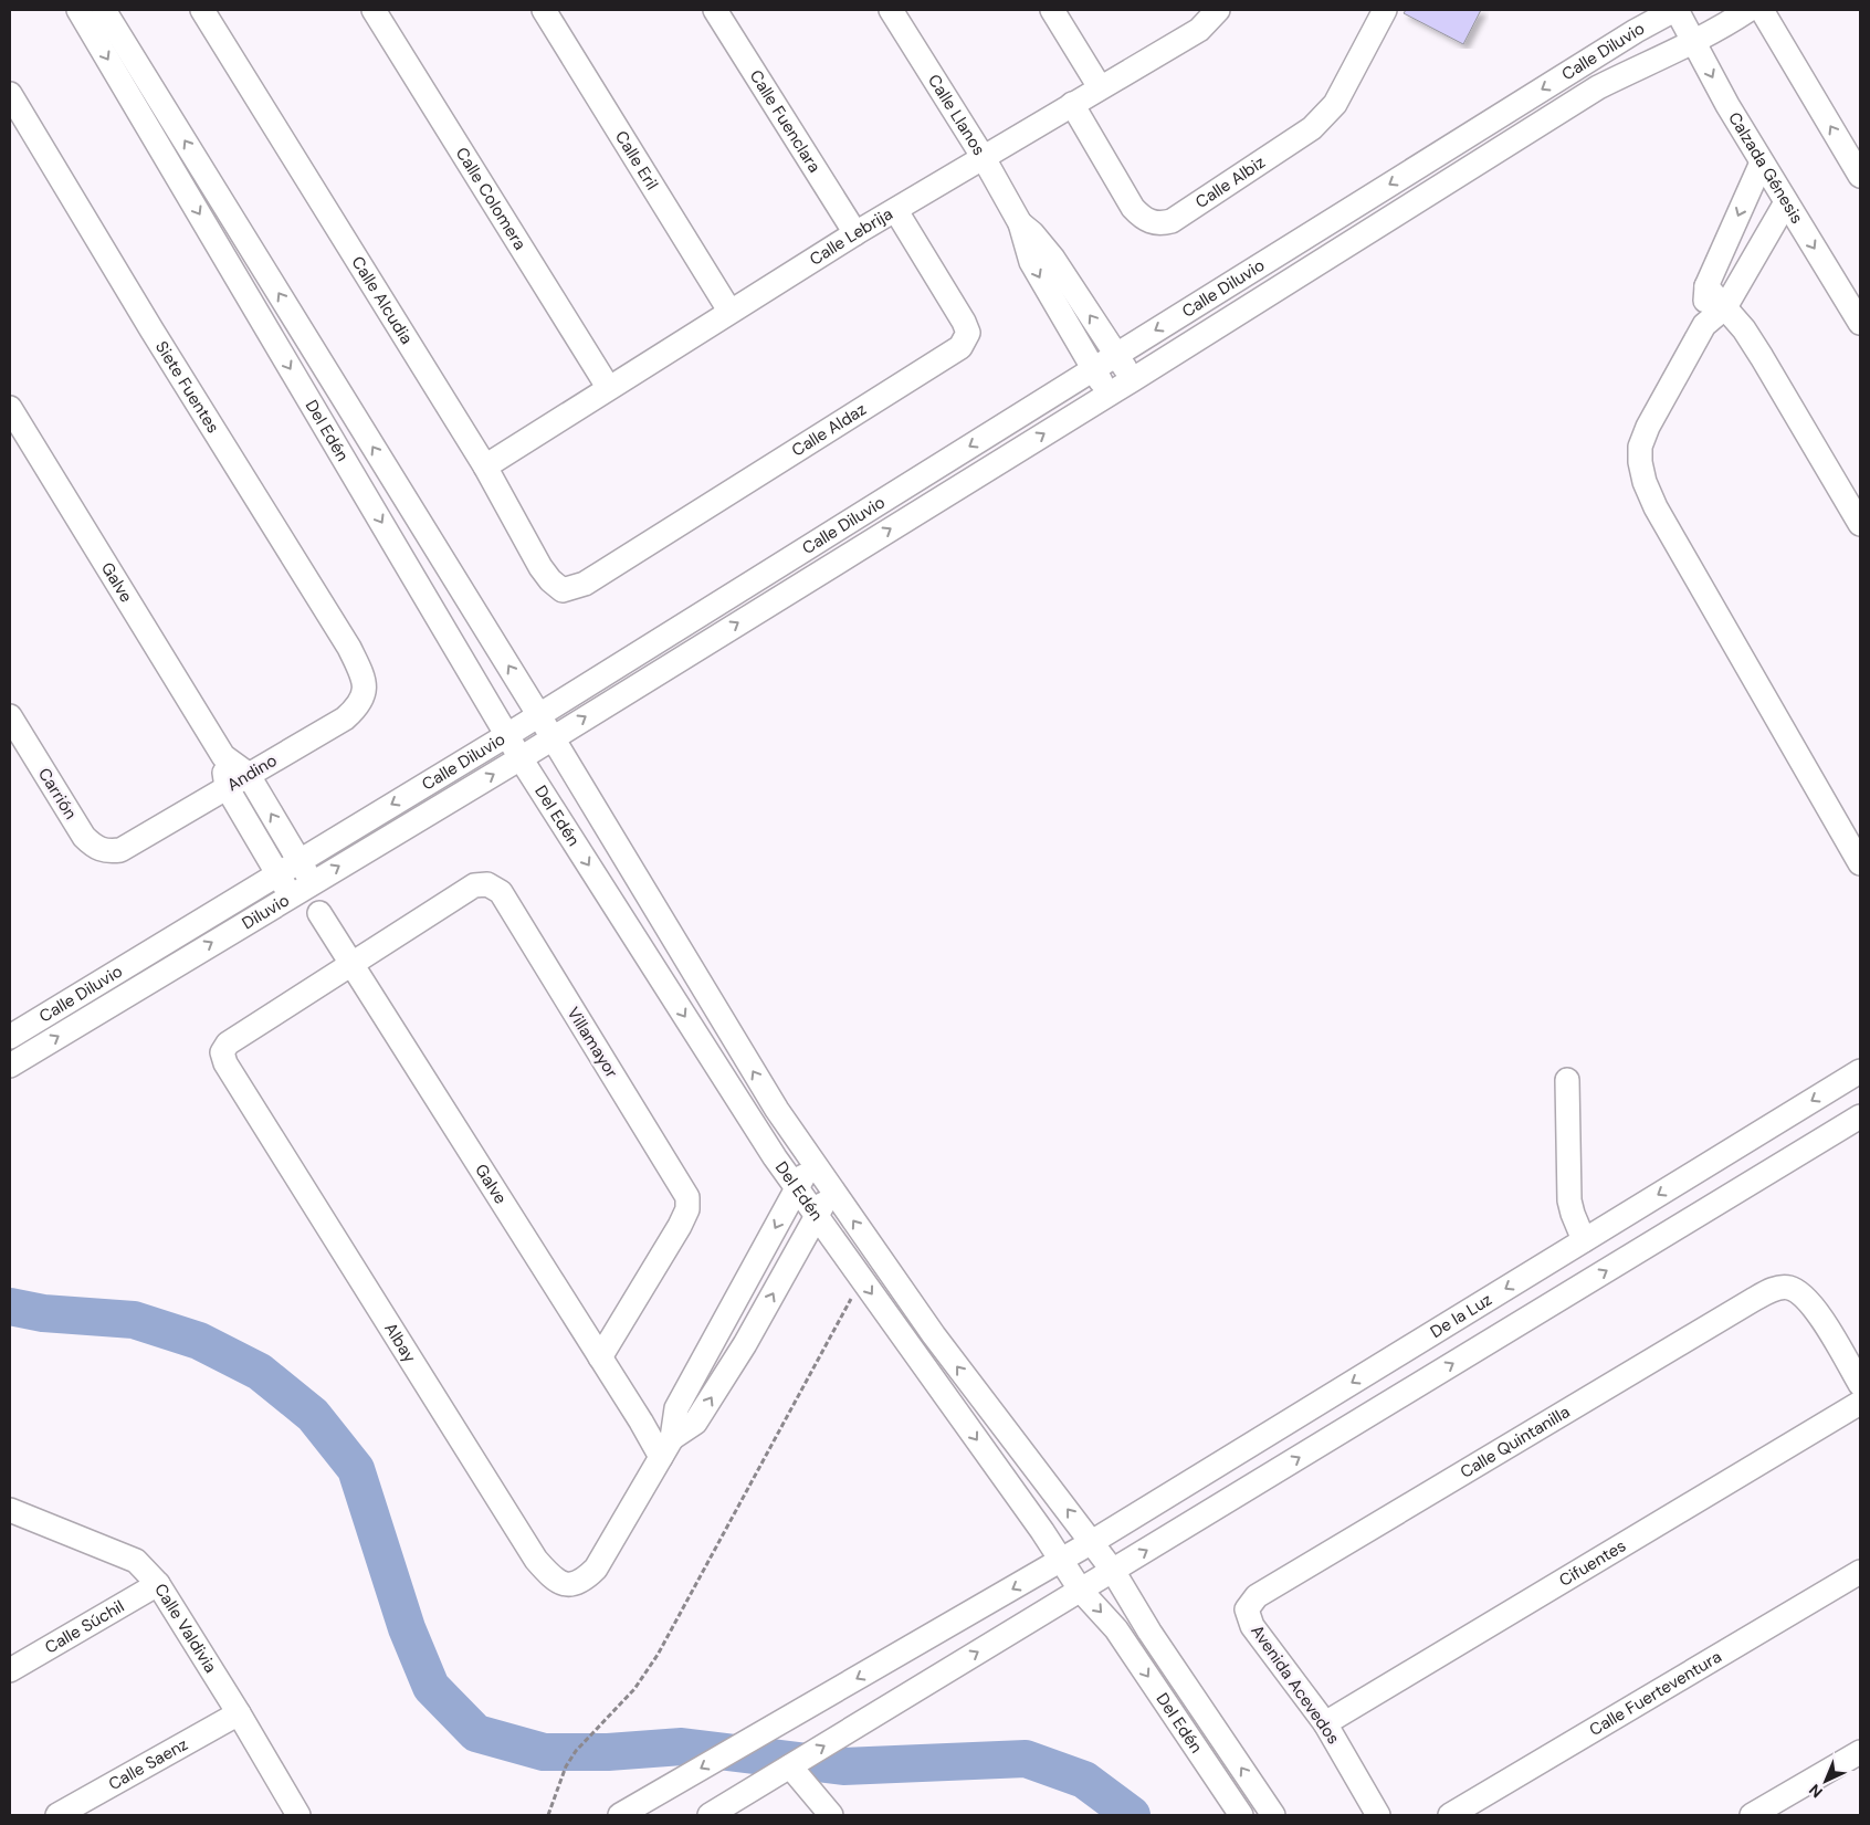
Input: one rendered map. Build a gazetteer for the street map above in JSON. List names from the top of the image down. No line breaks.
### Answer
{"streets":{"street":["Calle Diluvio","Calle Llanos","Calle Fuenclara","Calle Eril","Calzada Génesis","Calle Albiz","Calle Colomera","Calle Lebrija","Calle Alcudia","Siete Fuentes","Del Edén","Calle Aldaz","Galve","Andino","Carrión","Diluvio","Villamayor","De la Luz","Albay","Calle Quintanilla","Cifuentes","Calle Súchil","Calle Valdivia","Avenida Acevedos","Calle Fuerteventura","Calle Saenz"]},"crossings":[["Calle Diluvio","Calzada Génesis"],["Calle Diluvio","Del Edén"],["Calle Llanos","Calle Lebrija"],["Calle Fuenclara","Calle Lebrija"],["Calle Eril","Calle Lebrija"],["Calzada Génesis","Diluvio"],["Calle Albiz","Calle Lebrija"],["Calle Colomera","Calle Lebrija"],["Calle Lebrija","Calle Alcudia"],["Calle Lebrija","Calle Aldaz"],["Calle Alcudia","Calle Aldaz"],["Siete Fuentes","Andino"],["Del Edén","Diluvio"],["Del Edén","De la Luz"],["Del Edén","Albay"],["Galve","Villamayor"],["Galve","Albay"],["Andino","Carrión"],["Villamayor","Albay"],["Calle Quintanilla","Avenida Acevedos"],["Cifuentes","Avenida Acevedos"],["Calle Súchil","Calle Valdivia"],["Calle Valdivia","Calle Saenz"]],"one_way":["Calle Diluvio","Diluvio"],"north":"bottom left"}
